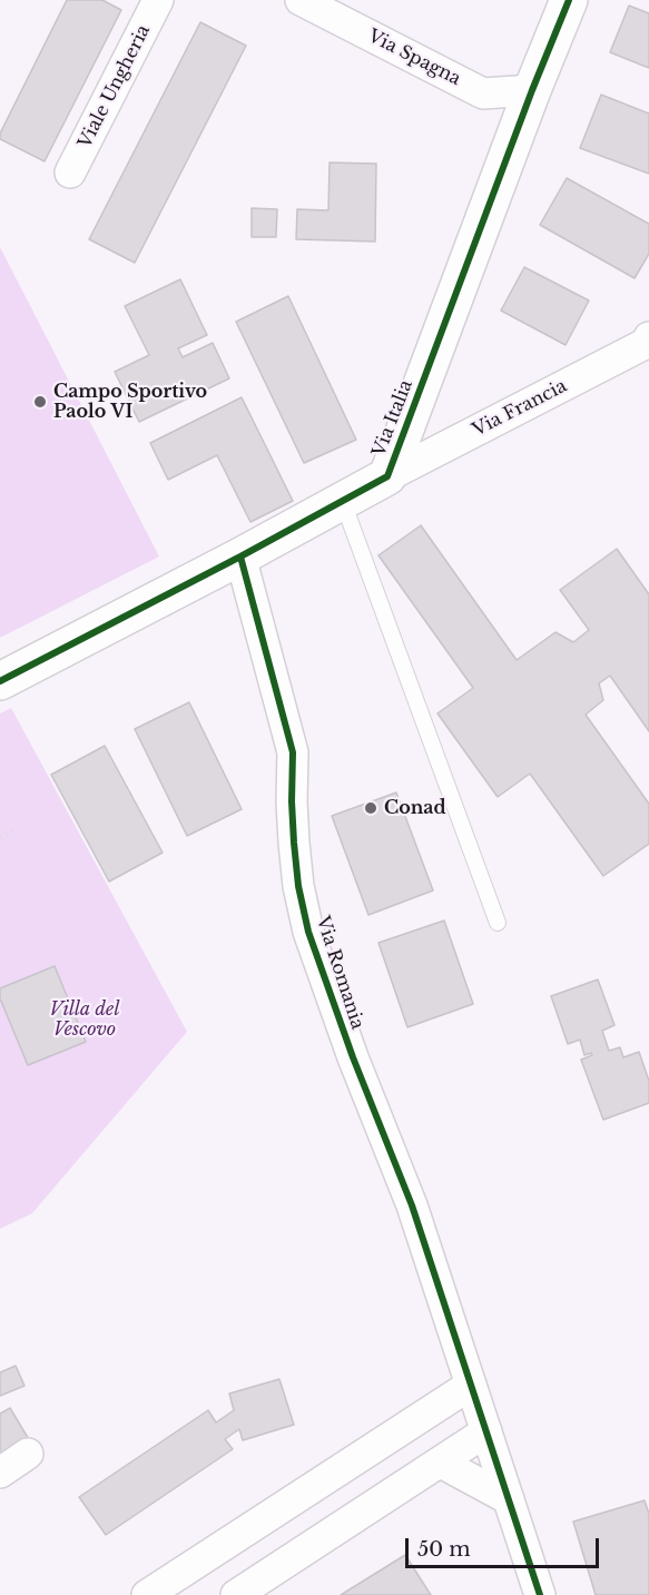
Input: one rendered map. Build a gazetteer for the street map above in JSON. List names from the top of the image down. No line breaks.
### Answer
{"streets":{"street":["Via Spagna","Viale Ungheria","Via Francia","Via Italia","Via Romania"]},"crossings":[["Via Spagna","Via Italia"],["Via Francia","Via Italia"],["Via Italia","Via Romania"]],"parks":["Villa del Vescovo"],"places":["Campo Sportivo Paolo VI","Conad"],"scale_bar":"50 m"}
